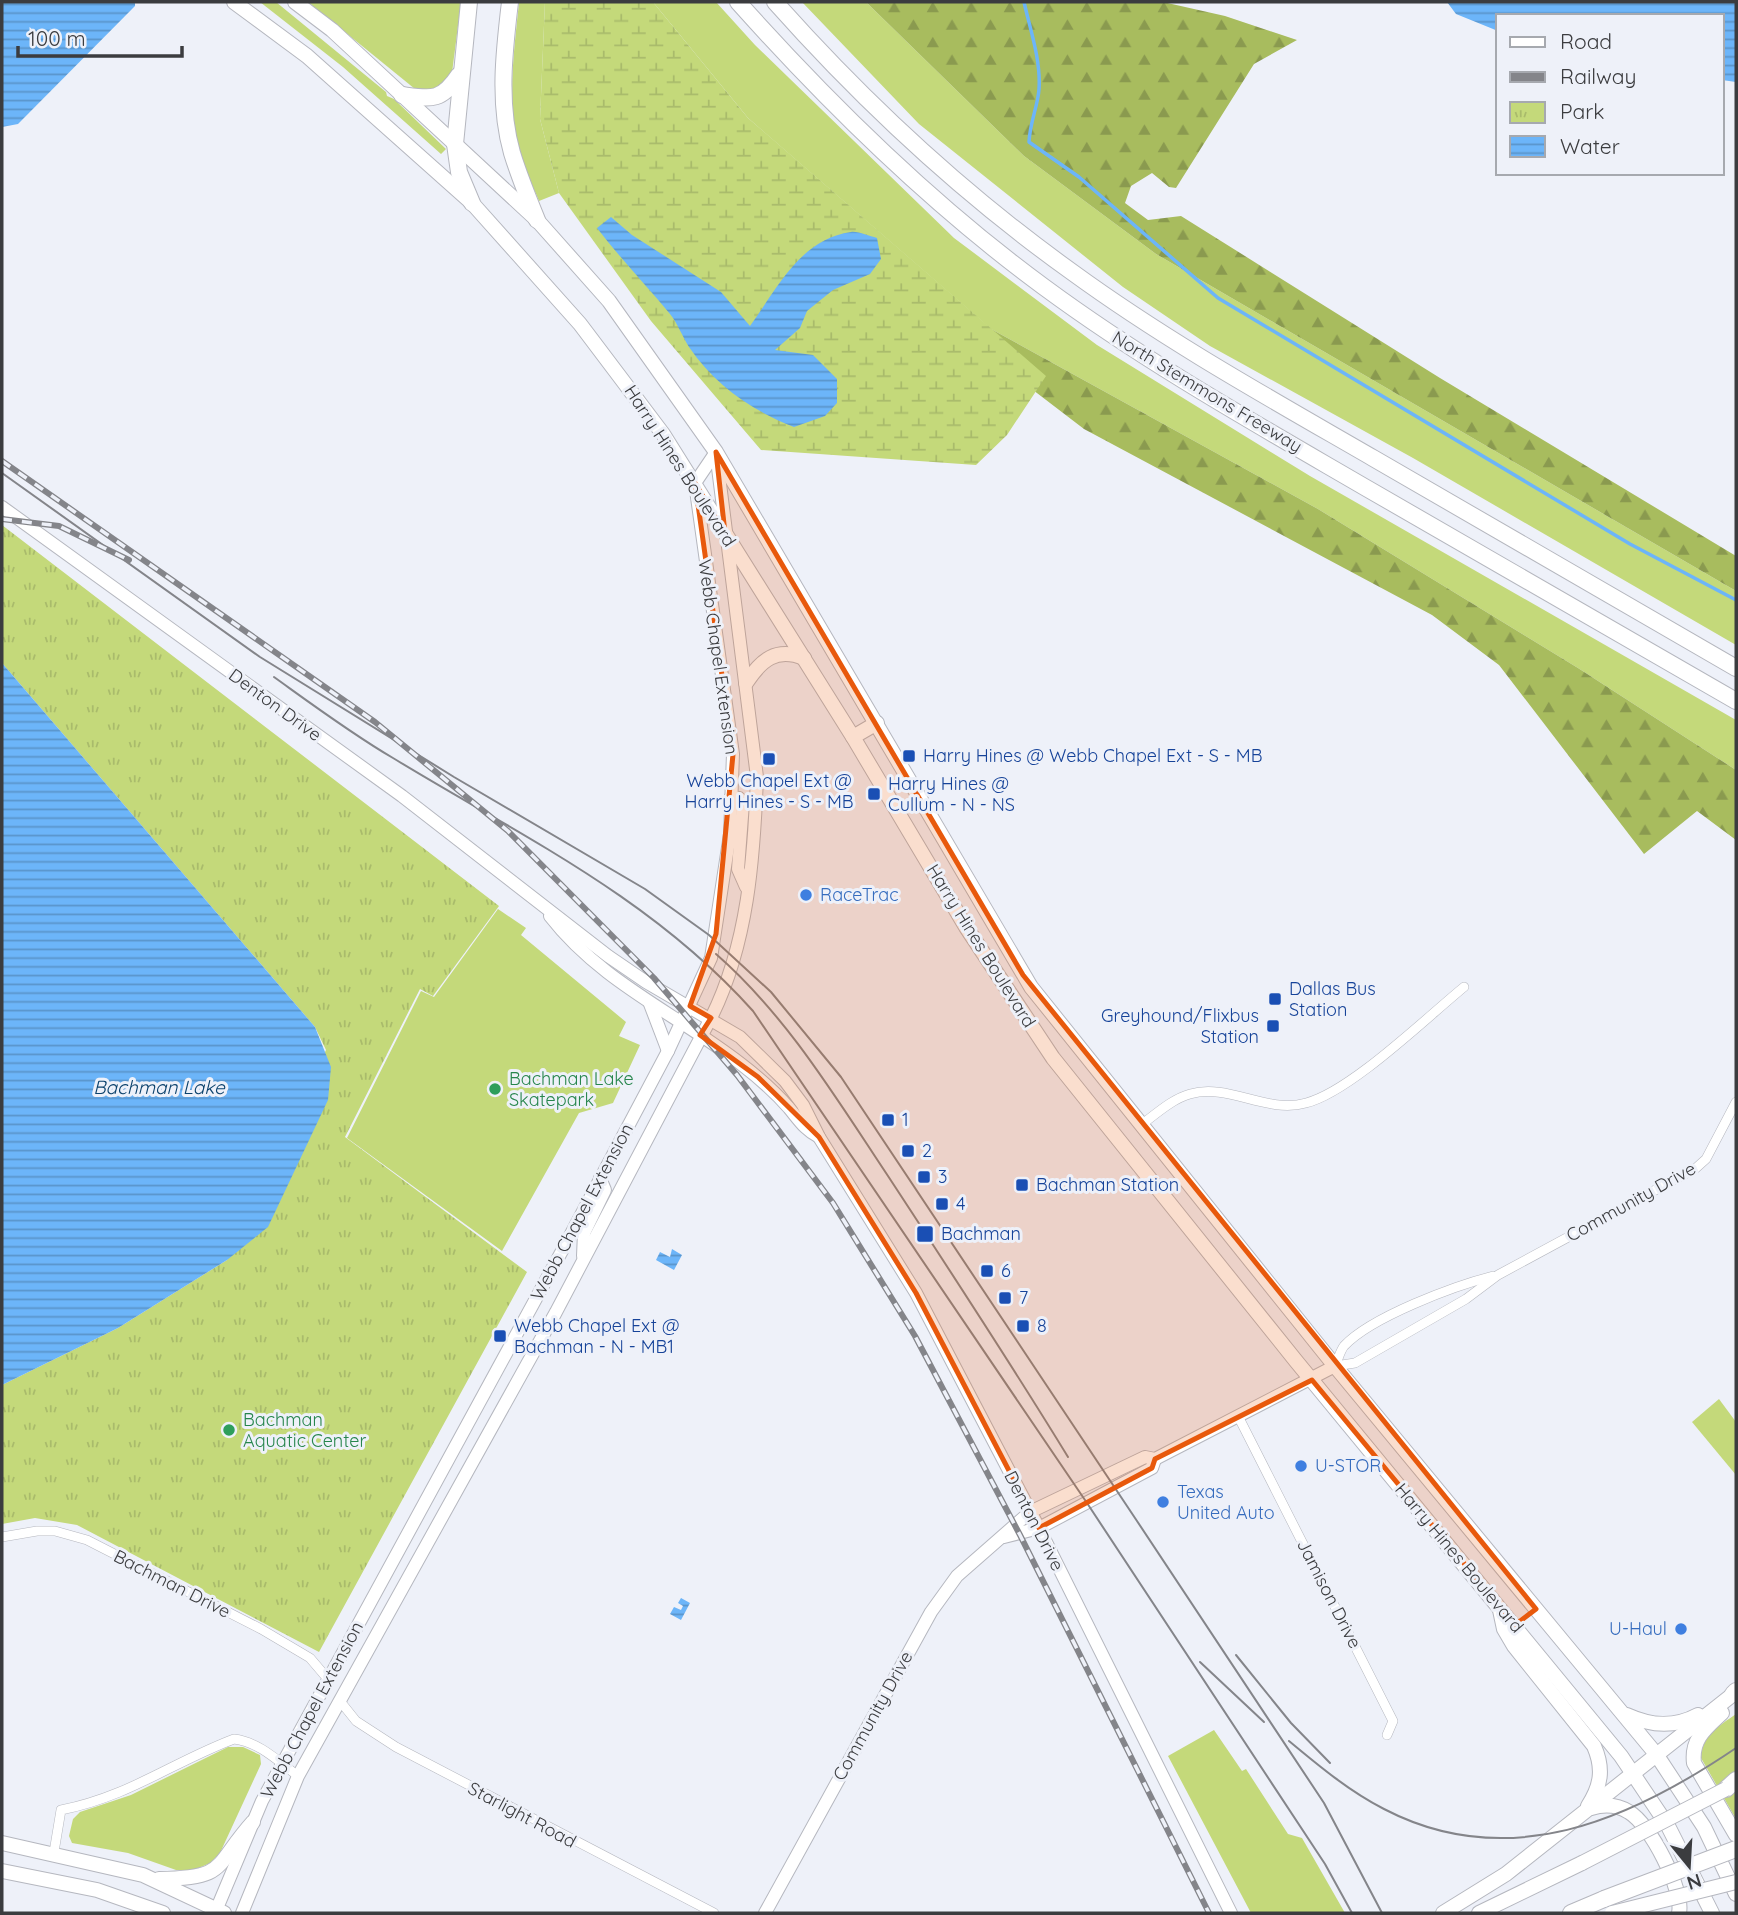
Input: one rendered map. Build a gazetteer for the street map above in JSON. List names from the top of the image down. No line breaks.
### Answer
{"streets":{"highway":["North Stemmons Freeway"],"main road":["Harry Hines Boulevard","Webb Chapel Extension","Denton Drive","Community Drive"],"street":["Bachman Drive","Jamison Drive","Starlight Road"]},"crossings":[["Harry Hines Boulevard","Webb Chapel Extension"],["Harry Hines Boulevard","Community Drive"],["Webb Chapel Extension","Denton Drive"],["Webb Chapel Extension","Bachman Drive"],["Webb Chapel Extension","Starlight Road"],["Denton Drive","Community Drive"],["Community Drive","Jamison Drive"]],"water":["Bachman Lake"],"places":{"transit":["Harry Hines @ Webb Chapel Ext - S - MB","Webb Chapel Ext @ Harry Hines - S - MB","Harry Hines @ Cullum - N - NS","Dallas Bus Station","Greyhound/Flixbus Station","1","2","3","Bachman Station","4","Bachman","6","7","8","Webb Chapel Ext @ Bachman - N - MB1"],"other":["RaceTrac","Bachman Lake Skatepark","Bachman Aquatic Center","U-STOR","Texas United Auto","U-Haul"]},"legend":["Road","Railway","Park","Water"],"scale_bar":"100 m","north":"bottom"}
